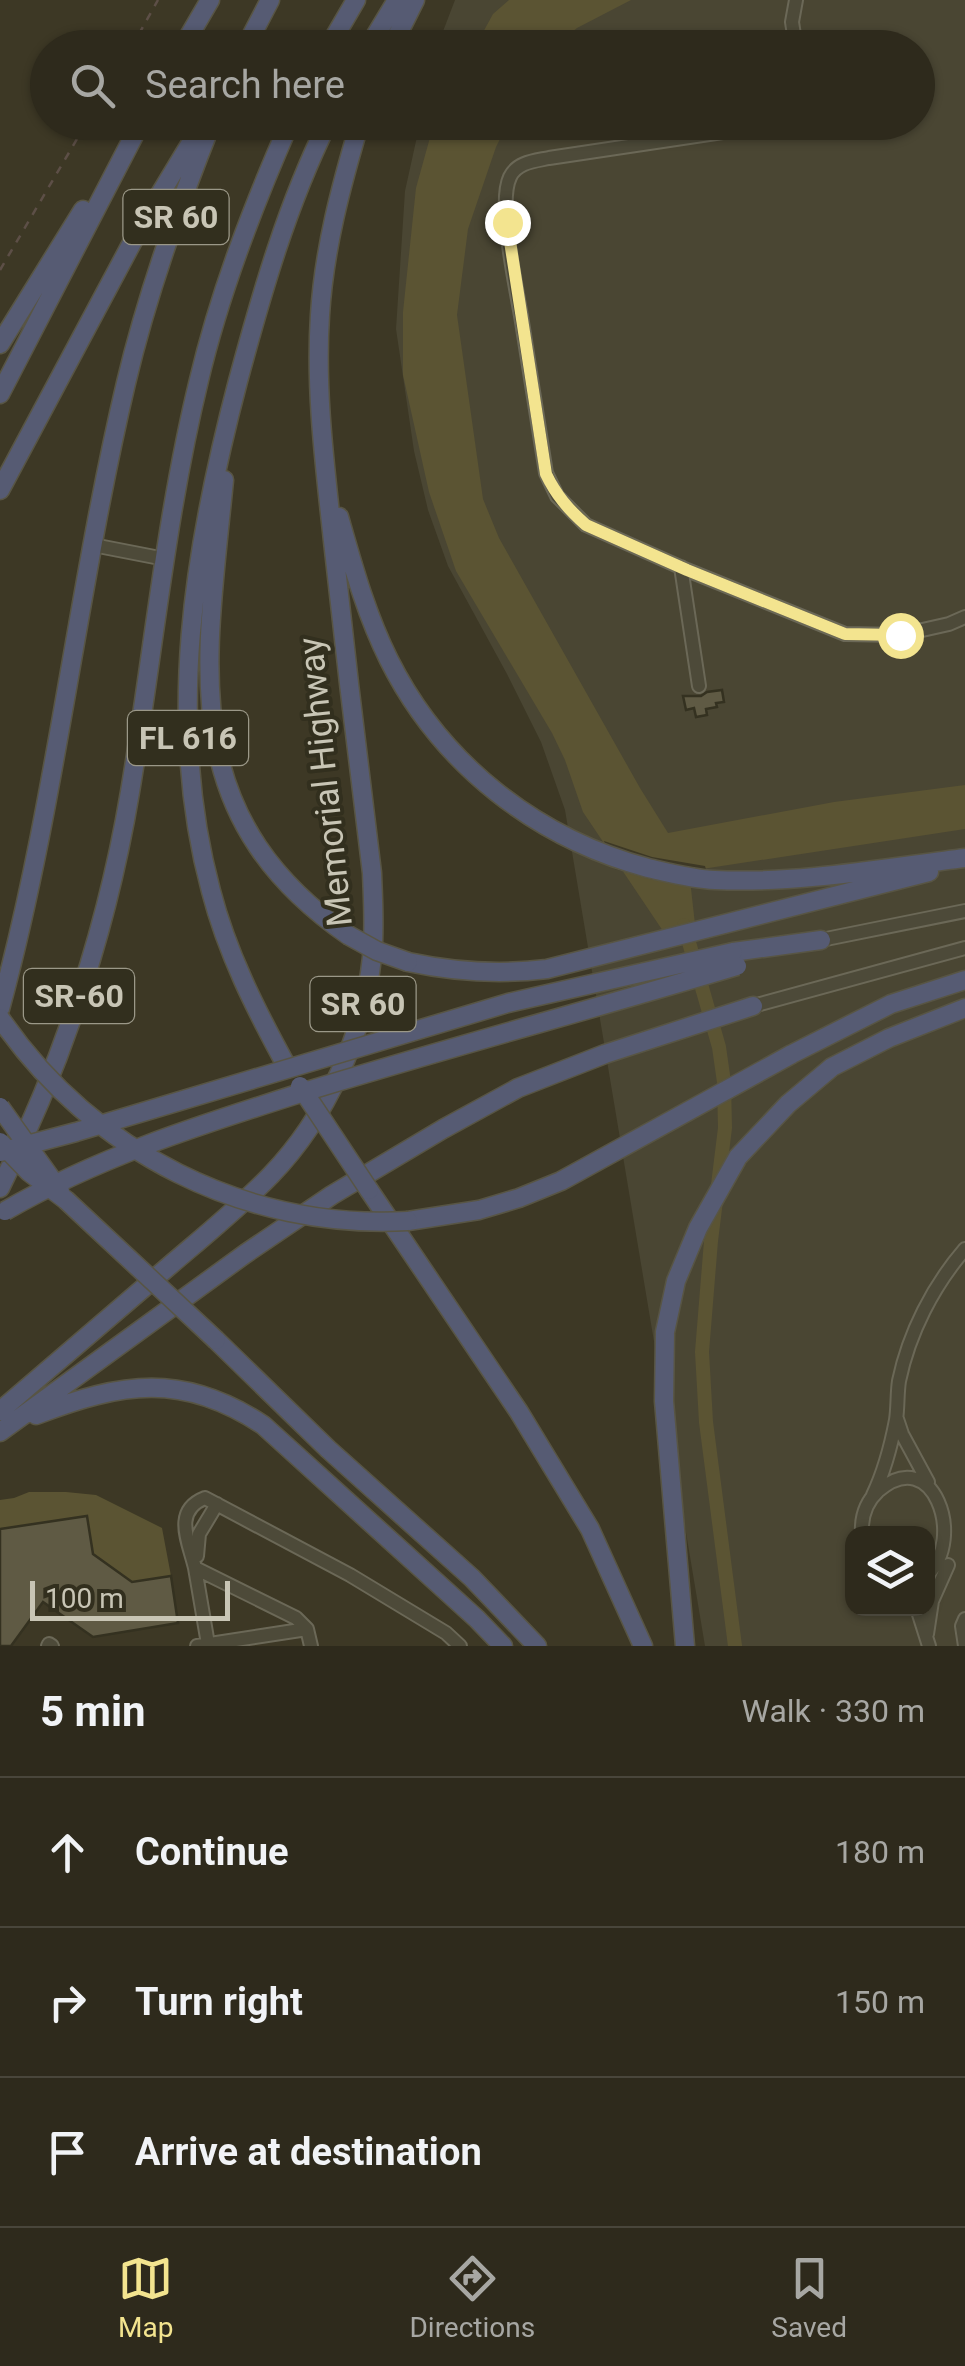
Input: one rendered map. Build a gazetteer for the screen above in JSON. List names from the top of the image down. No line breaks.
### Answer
{"streets":{"highway":["SR 60","FL 616","Memorial Highway","SR-60"]},"scale_bar":"100 m","page":{"search":"Search here","scale":"100 m","heading":["5 min","Walk · 330 m"],"list":[["Continue","180 m"],["Turn right","150 m"],"Arrive at destination"],"nav":["Map","Directions","Saved"]}}
